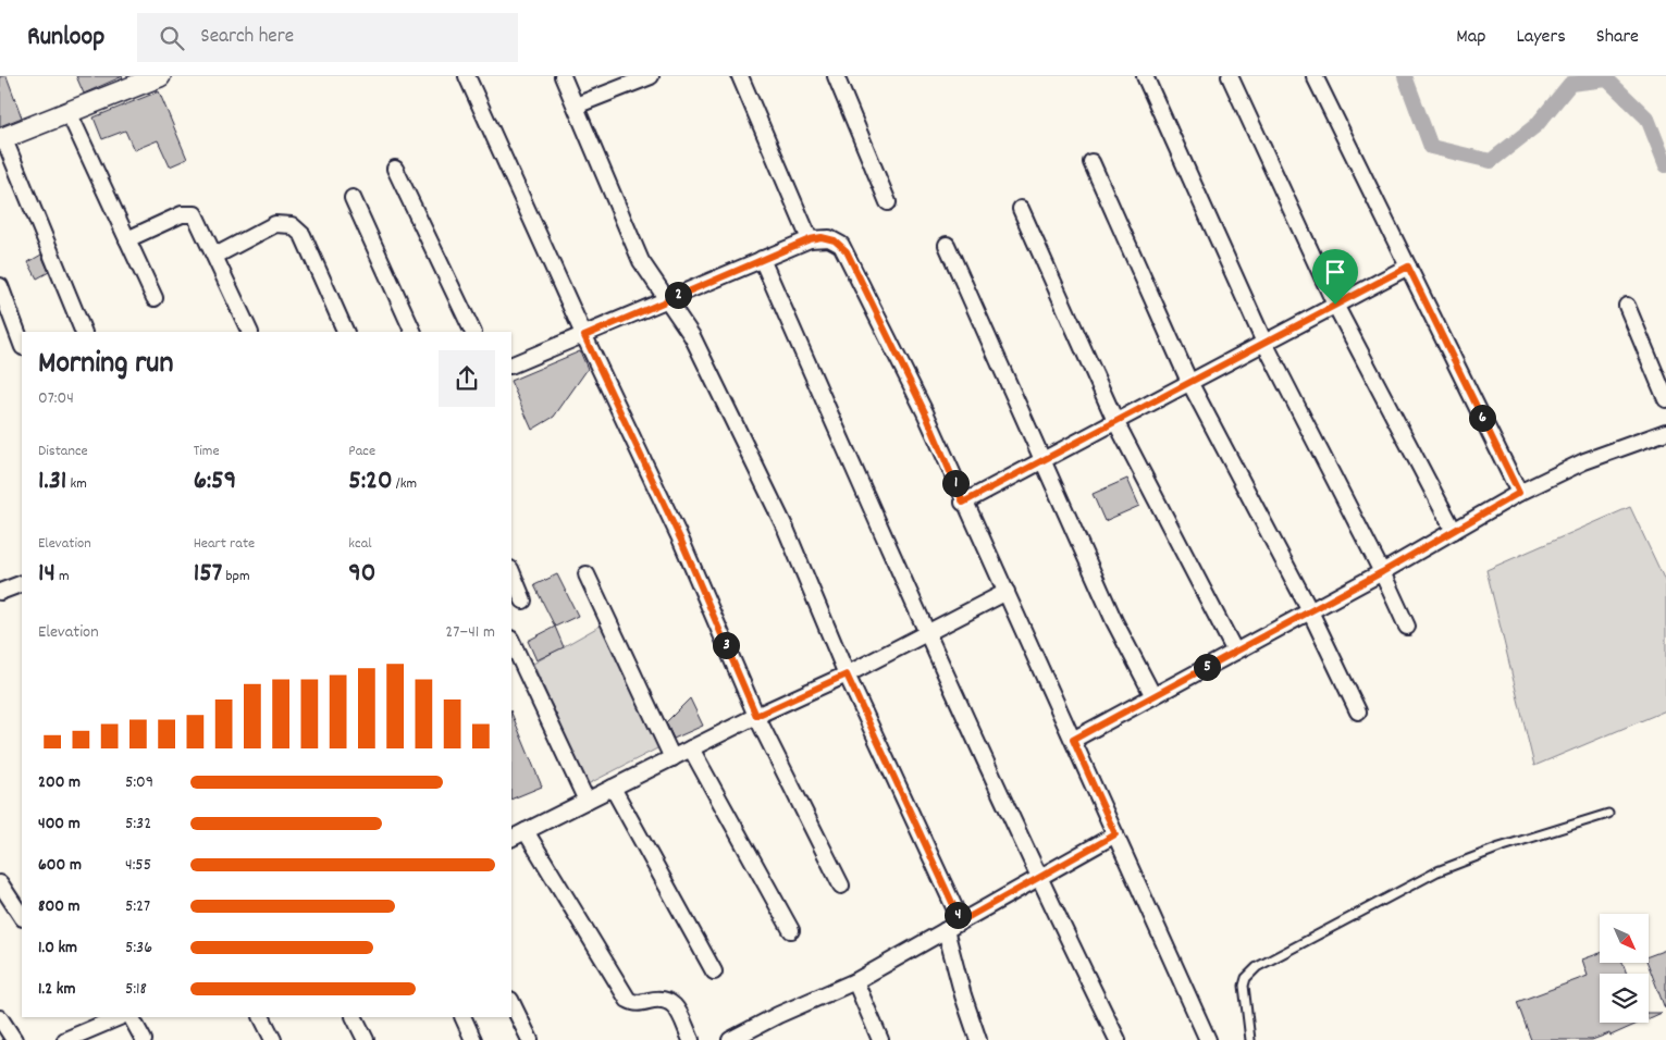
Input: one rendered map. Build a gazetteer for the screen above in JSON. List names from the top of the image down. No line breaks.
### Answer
{"north":"bottom right","page":{"header":"Runloop","search":"Search here","nav":["Map","Layers","Share"],"pins":["2","6","1","3","5","4"],"heading":["Morning run","07:04"],"stats":[["Distance","1.31 km"],["Time","6:59"],["Pace","5:20 /km"],["Elevation","14 m"],["Heart rate","157 bpm"],["kcal","90"]],"chart":["Elevation","27–41 m"],"list":[{"name":"200 m","note":"5:09"},{"name":"400 m","note":"5:32"},{"name":"600 m","note":"4:55"},{"name":"800 m","note":"5:27"},{"name":"1.0 km","note":"5:36"},{"name":"1.2 km","note":"5:18"}]}}
